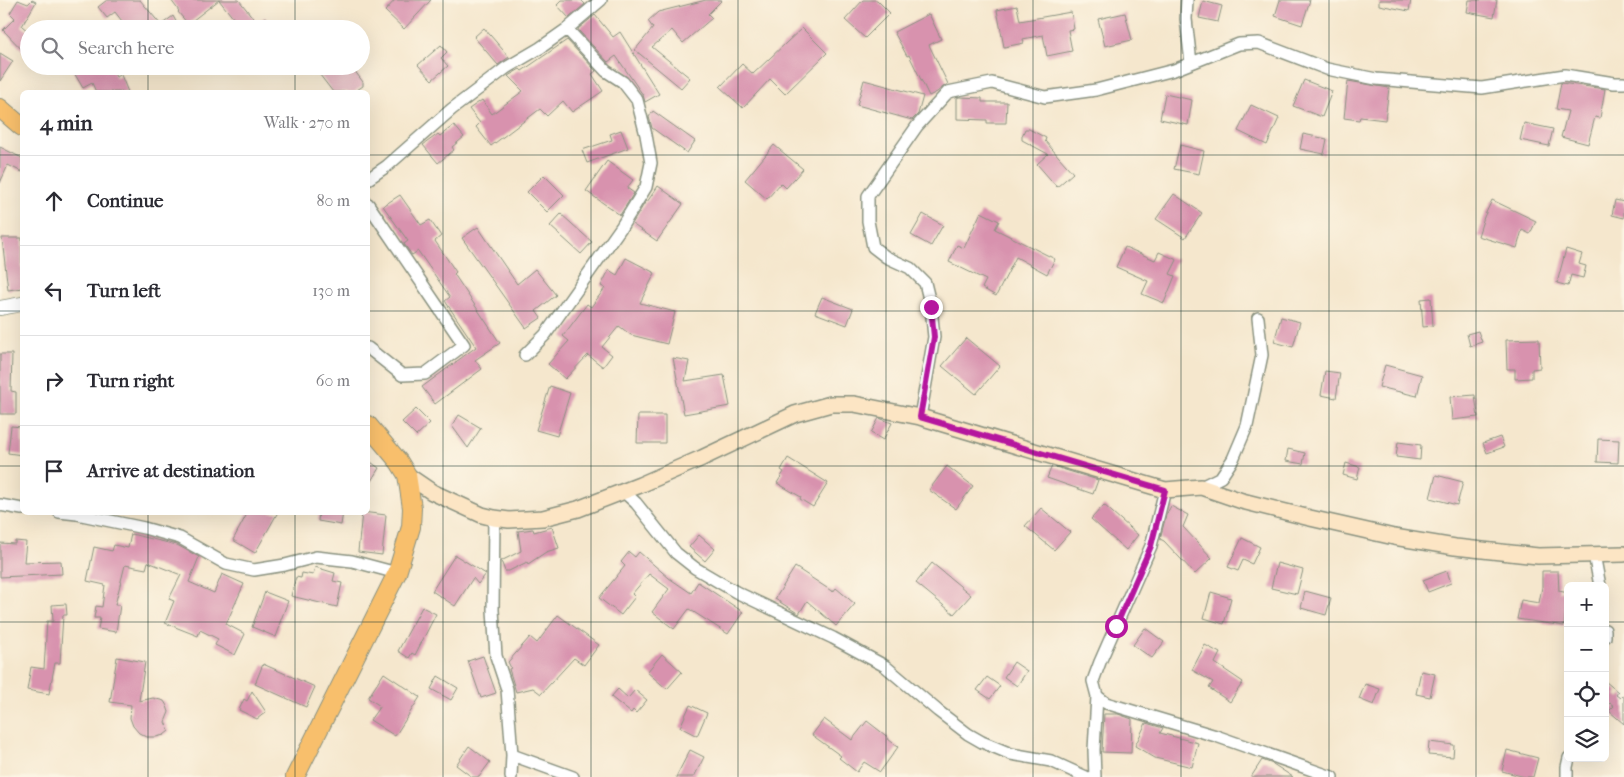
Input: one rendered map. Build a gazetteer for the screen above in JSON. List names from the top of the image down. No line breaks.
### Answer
{"page":{"search":"Search here","heading":["4 min","Walk · 270 m"],"list":[["Continue","80 m"],["Turn left","130 m"],["Turn right","60 m"],"Arrive at destination"],"map_buttons":["+","−"]}}
